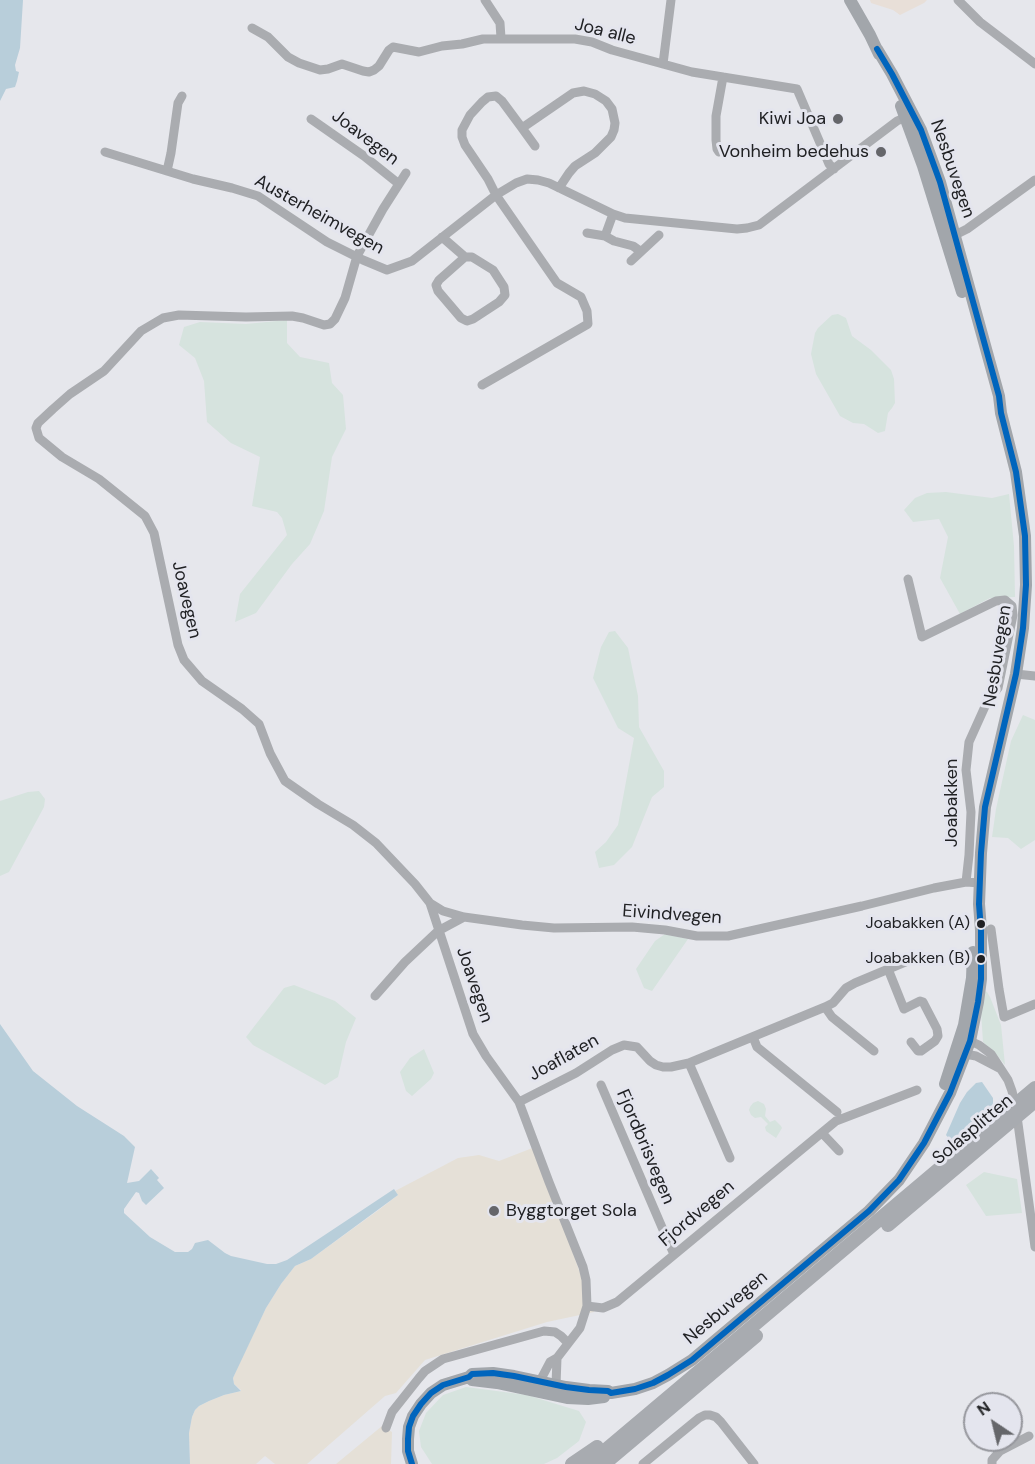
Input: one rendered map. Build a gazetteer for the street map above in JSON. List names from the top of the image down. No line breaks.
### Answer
{"streets":{"highway":["Solasplitten"],"main road":["Nesbuvegen"],"street":["Joa alle","Joavegen","Austerheimvegen","Joabakken","Eivindvegen","Joaflaten","Fjordbrisvegen","Fjordvegen"]},"crossings":[["Joa alle","Austerheimvegen"],["Joavegen","Nesbuvegen"],["Joavegen","Austerheimvegen"],["Joavegen","Eivindvegen"],["Joavegen","Joaflaten"],["Joavegen","Fjordvegen"],["Nesbuvegen","Austerheimvegen"],["Nesbuvegen","Eivindvegen"],["Joabakken","Eivindvegen"],["Fjordbrisvegen","Fjordvegen"]],"places":["Kiwi Joa","Vonheim bedehus","Joabakken (A)","Joabakken (B)","Byggtorget Sola"],"north":"top left"}
